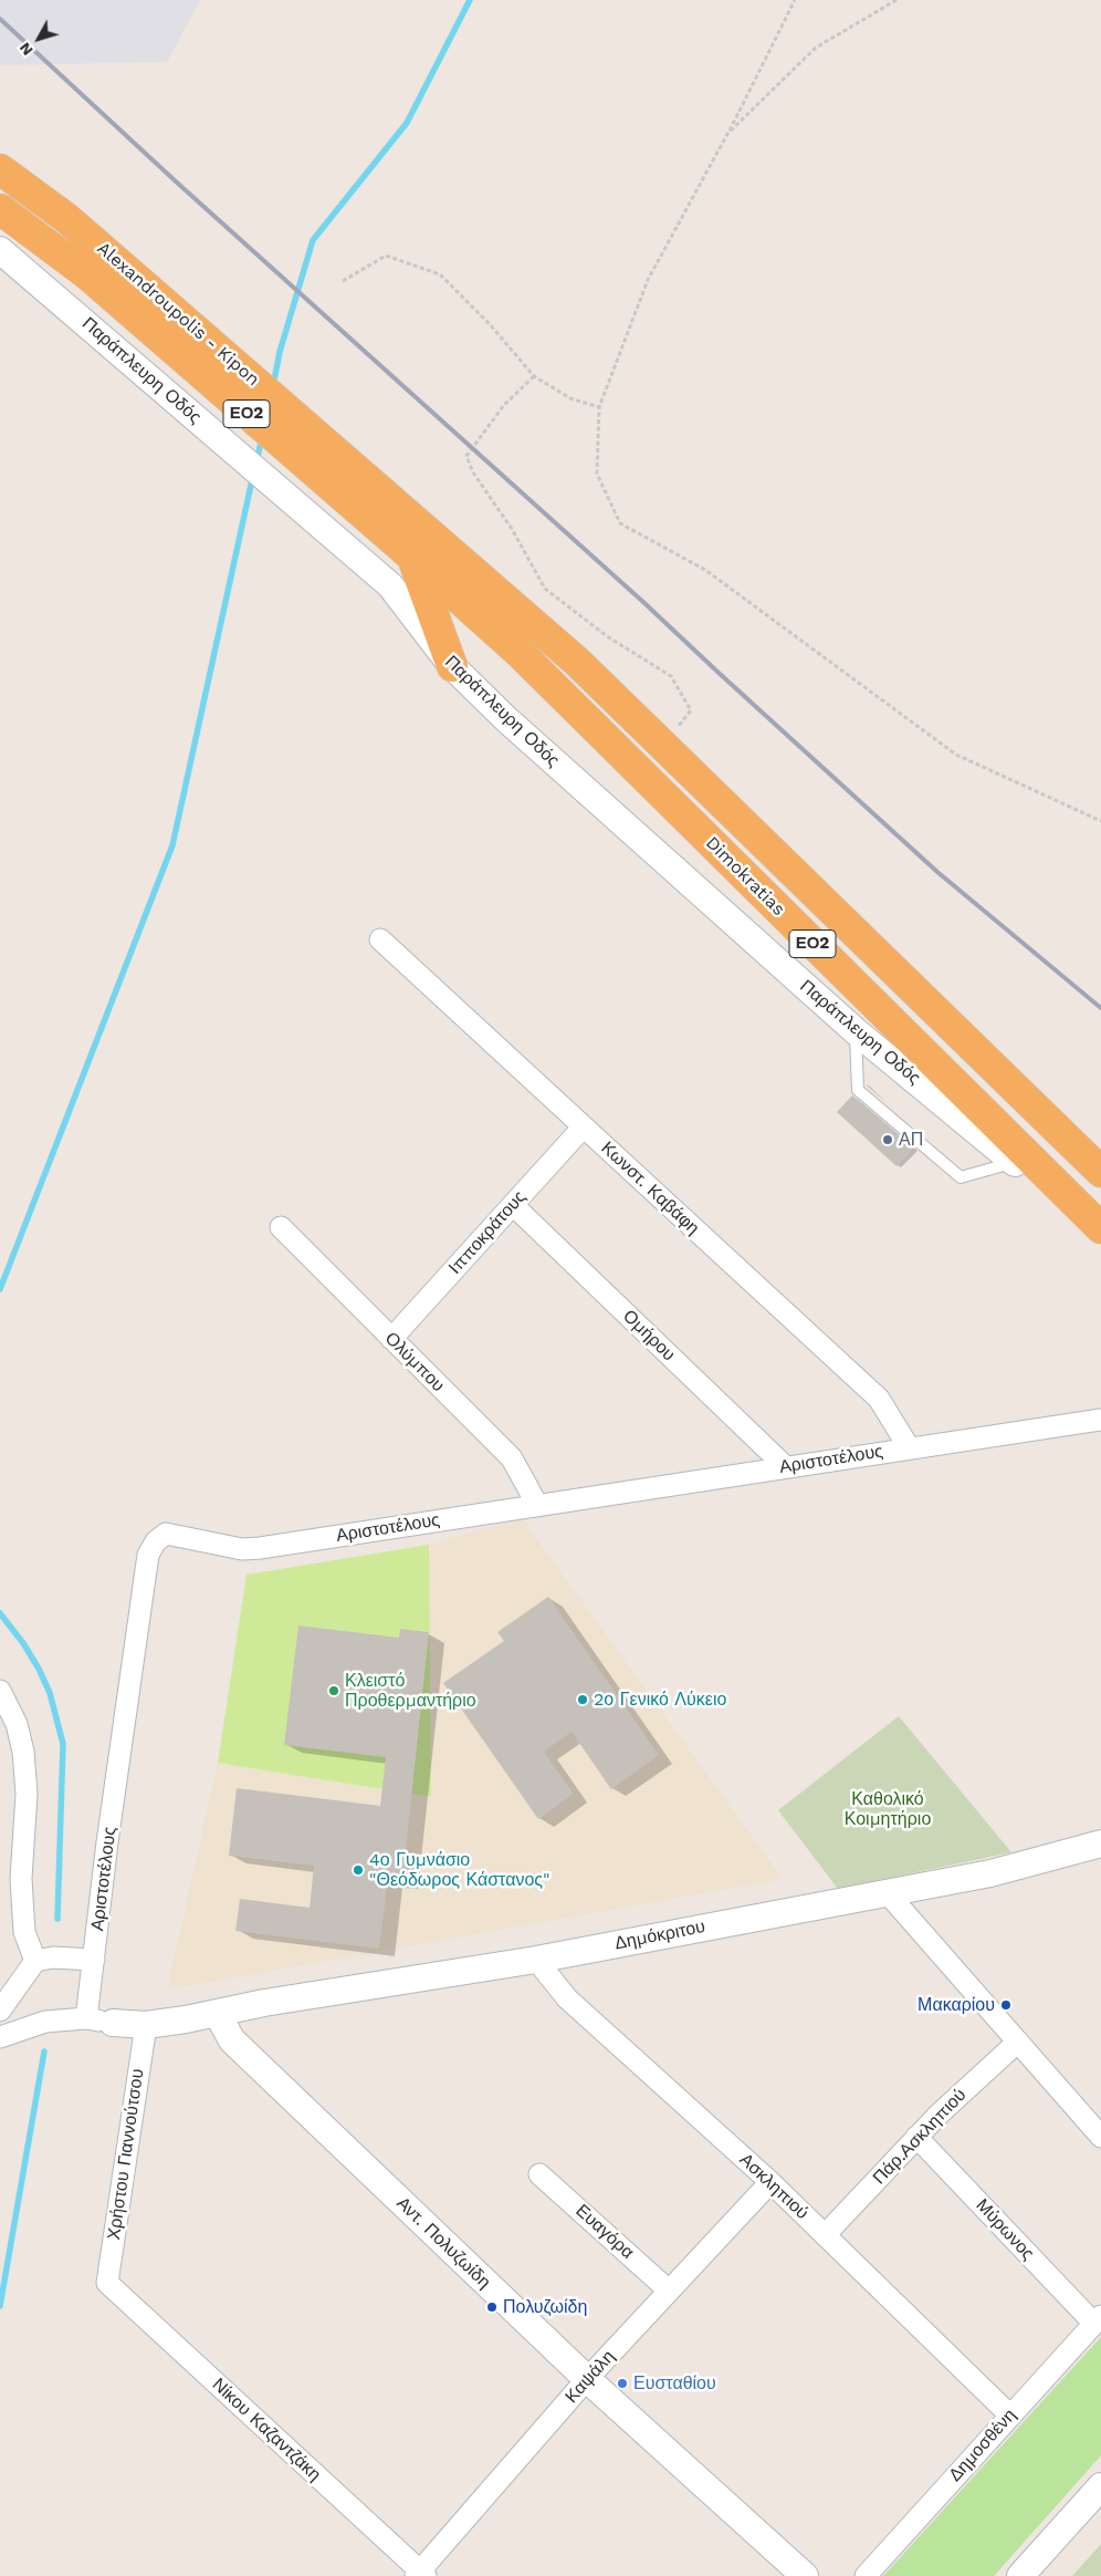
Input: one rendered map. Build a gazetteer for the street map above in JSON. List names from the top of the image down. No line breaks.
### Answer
{"streets":{"highway":["Alexandroupolis - Kipon","ΕΟ2","Dimokratias"],"street":["Παράπλευρη Οδός","Κωνστ. Καβάφη","Ιπποκράτους","Ομήρου","Ολύμπου","Αριστοτέλους","Δημόκριτου","Πάρ.Ασκληπιού","Χρήστου Γιαννούτσου","Ασκληπιού","Μύρωνος","Ευαγόρα","Αντ. Πολυζωίδη","Καψάλη","Νίκου Καζαντζάκη","Δημοσθένη"]},"crossings":[["Alexandroupolis - Kipon","Dimokratias"],["Κωνστ. Καβάφη","Ιπποκράτους"],["Κωνστ. Καβάφη","Αριστοτέλους"],["Ιπποκράτους","Ομήρου"],["Ιπποκράτους","Ολύμπου"],["Ομήρου","Αριστοτέλους"],["Ολύμπου","Αριστοτέλους"],["Δημόκριτου","Ασκληπιού"],["Δημόκριτου","Αντ. Πολυζωίδη"],["Πάρ.Ασκληπιού","Ασκληπιού"],["Πάρ.Ασκληπιού","Μύρωνος"],["Χρήστου Γιαννούτσου","Νίκου Καζαντζάκη"],["Ασκληπιού","Καψάλη"],["Ασκληπιού","Δημοσθένη"],["Μύρωνος","Δημοσθένη"],["Ευαγόρα","Καψάλη"],["Αντ. Πολυζωίδη","Καψάλη"],["Καψάλη","Νίκου Καζαντζάκη"]],"parks":["Καθολικό Κοιμητήριο"],"places":["ΑΠ","Κλειστό Προθερμαντήριο","2ο Γενικό Λύκειο","4ο Γυμνάσιο \"Θεόδωρος Κάστανος\"","Μακαρίου","Πολυζωίδη","Ευσταθίου"],"north":"bottom left"}
